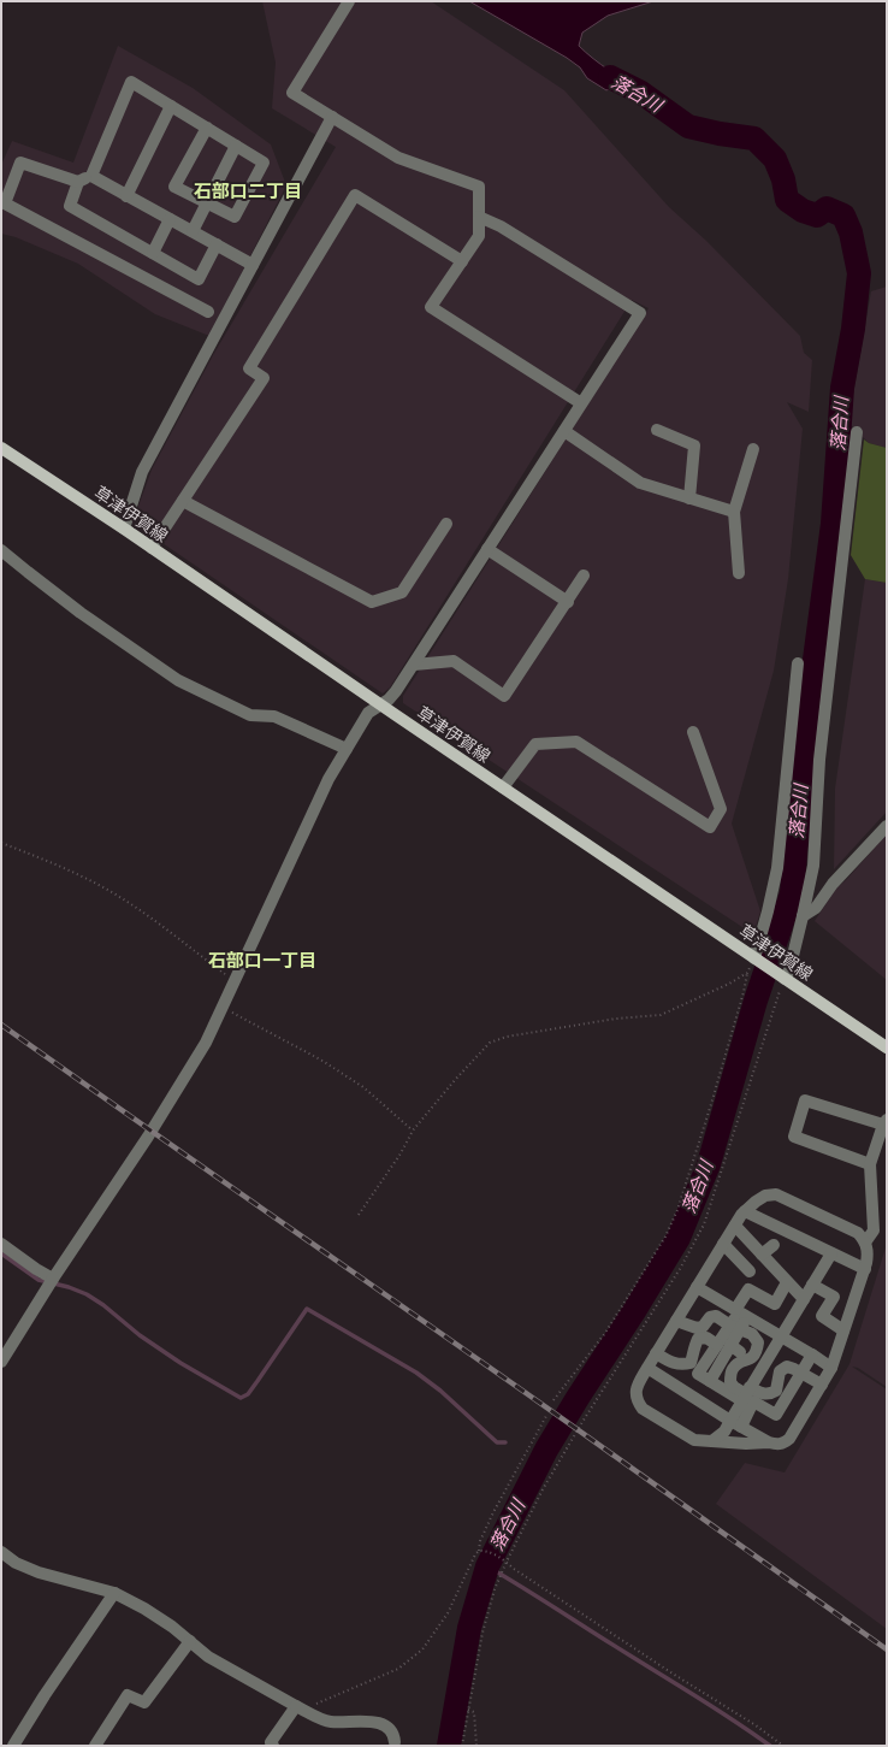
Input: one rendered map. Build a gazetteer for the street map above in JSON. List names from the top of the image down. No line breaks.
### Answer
{"streets":{"main road":["草津伊賀線"]},"districts":["石部口二丁目","石部口一丁目"],"water":["落合川"]}
